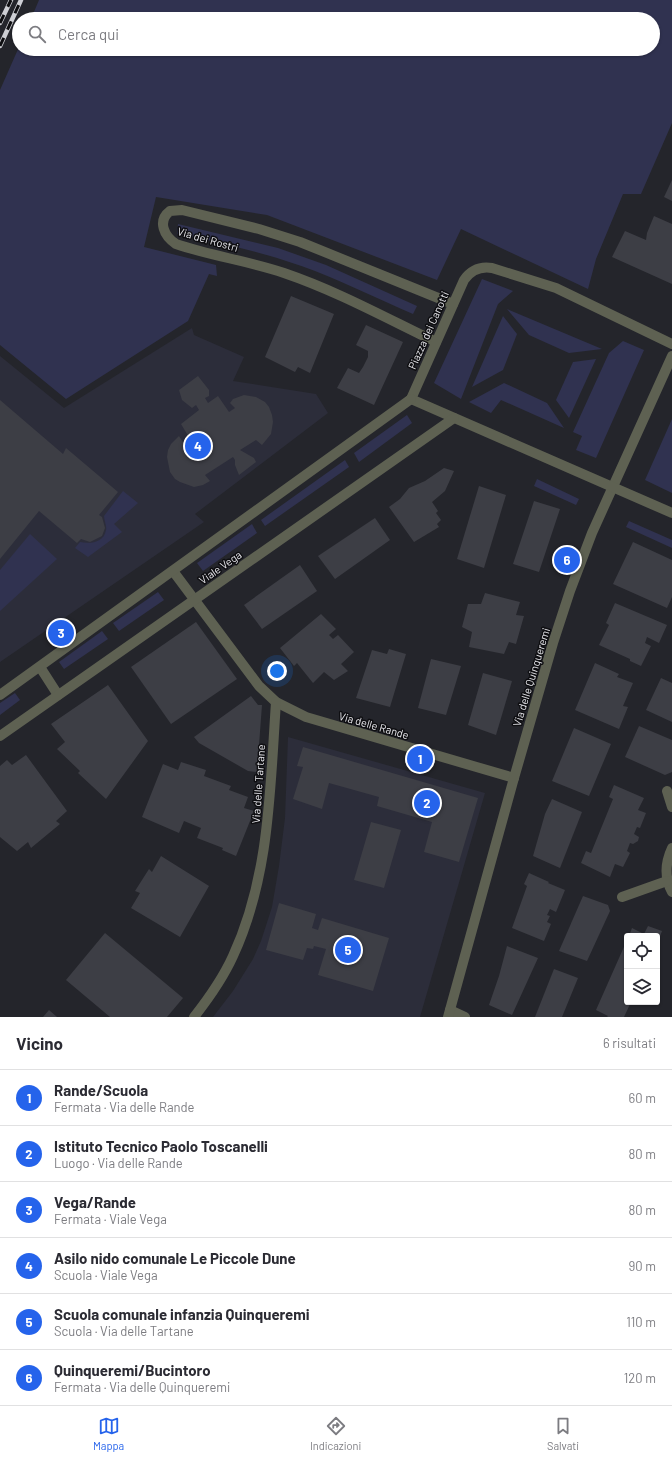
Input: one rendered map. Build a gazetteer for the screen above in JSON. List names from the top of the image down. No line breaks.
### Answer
{"streets":{"street":["Via dei Rostri","Piazza dei Canotti","Viale Vega","Via delle Quinqueremi","Via delle Rande","Via delle Tartane"]},"crossings":[["Via dei Rostri","Piazza dei Canotti"],["Via delle Quinqueremi","Via delle Rande"],["Via delle Rande","Via delle Tartane"]],"page":{"search":"Cerca qui","pins":["4","6","3","1","2","5"],"heading":["Vicino","6 risultati"],"list":[{"mark":"1","name":"Rande/Scuola","note":"Fermata · Via delle Rande","value":"60 m"},{"mark":"2","name":"Istituto Tecnico Paolo Toscanelli","note":"Luogo · Via delle Rande","value":"80 m"},{"mark":"3","name":"Vega/Rande","note":"Fermata · Viale Vega","value":"80 m"},{"mark":"4","name":"Asilo nido comunale Le Piccole Dune","note":"Scuola · Viale Vega","value":"90 m"},{"mark":"5","name":"Scuola comunale infanzia Quinqueremi","note":"Scuola · Via delle Tartane","value":"110 m"},{"mark":"6","name":"Quinqueremi/Bucintoro","note":"Fermata · Via delle Quinqueremi","value":"120 m"}],"nav":["Mappa","Indicazioni","Salvati"]}}
